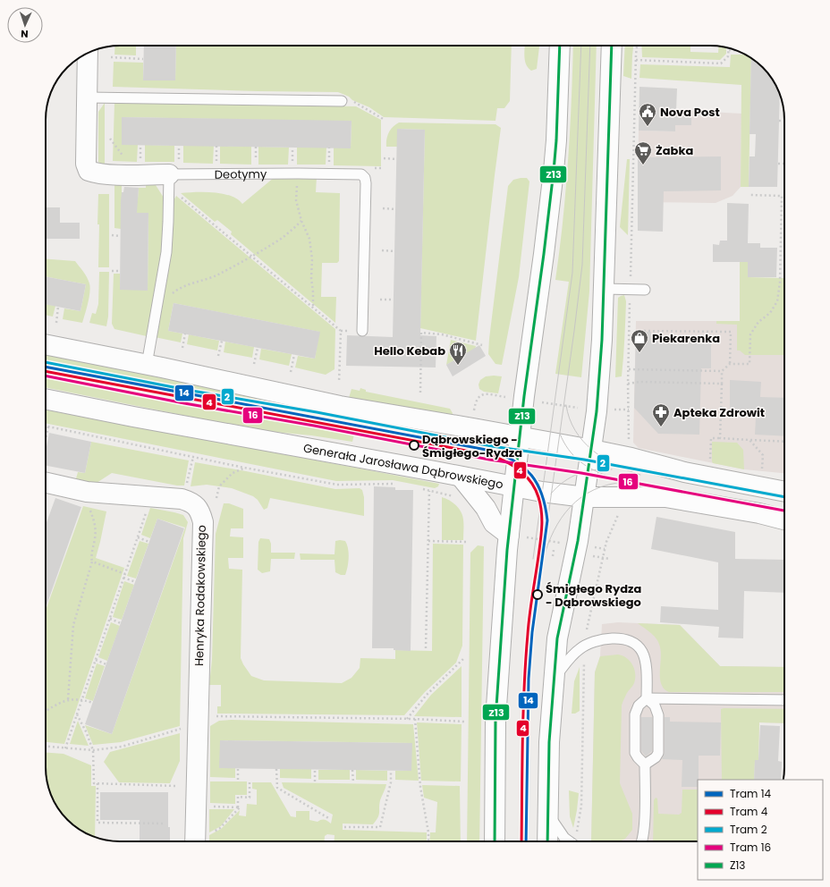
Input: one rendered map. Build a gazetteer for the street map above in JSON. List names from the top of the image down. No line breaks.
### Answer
{"streets":{"main road":["Deotymy","Generała Jarosława Dąbrowskiego","Henryka Rodakowskiego"]},"places":{"public building":["Nova Post"],"supermarket":["Żabka"],"shop":["Piekarenka"],"restaurant":["Hello Kebab"],"pharmacy":["Apteka Zdrowit"],"other":["Dąbrowskiego - Śmigłego-Rydza","Śmigłego Rydza - Dąbrowskiego"]},"lines":["transit line Z13","tram line 2","tram line 14","tram line 4","tram line 16"],"legend":["Tram 14","Tram 4","Tram 2","Tram 16","Z13"],"north":"bottom"}
